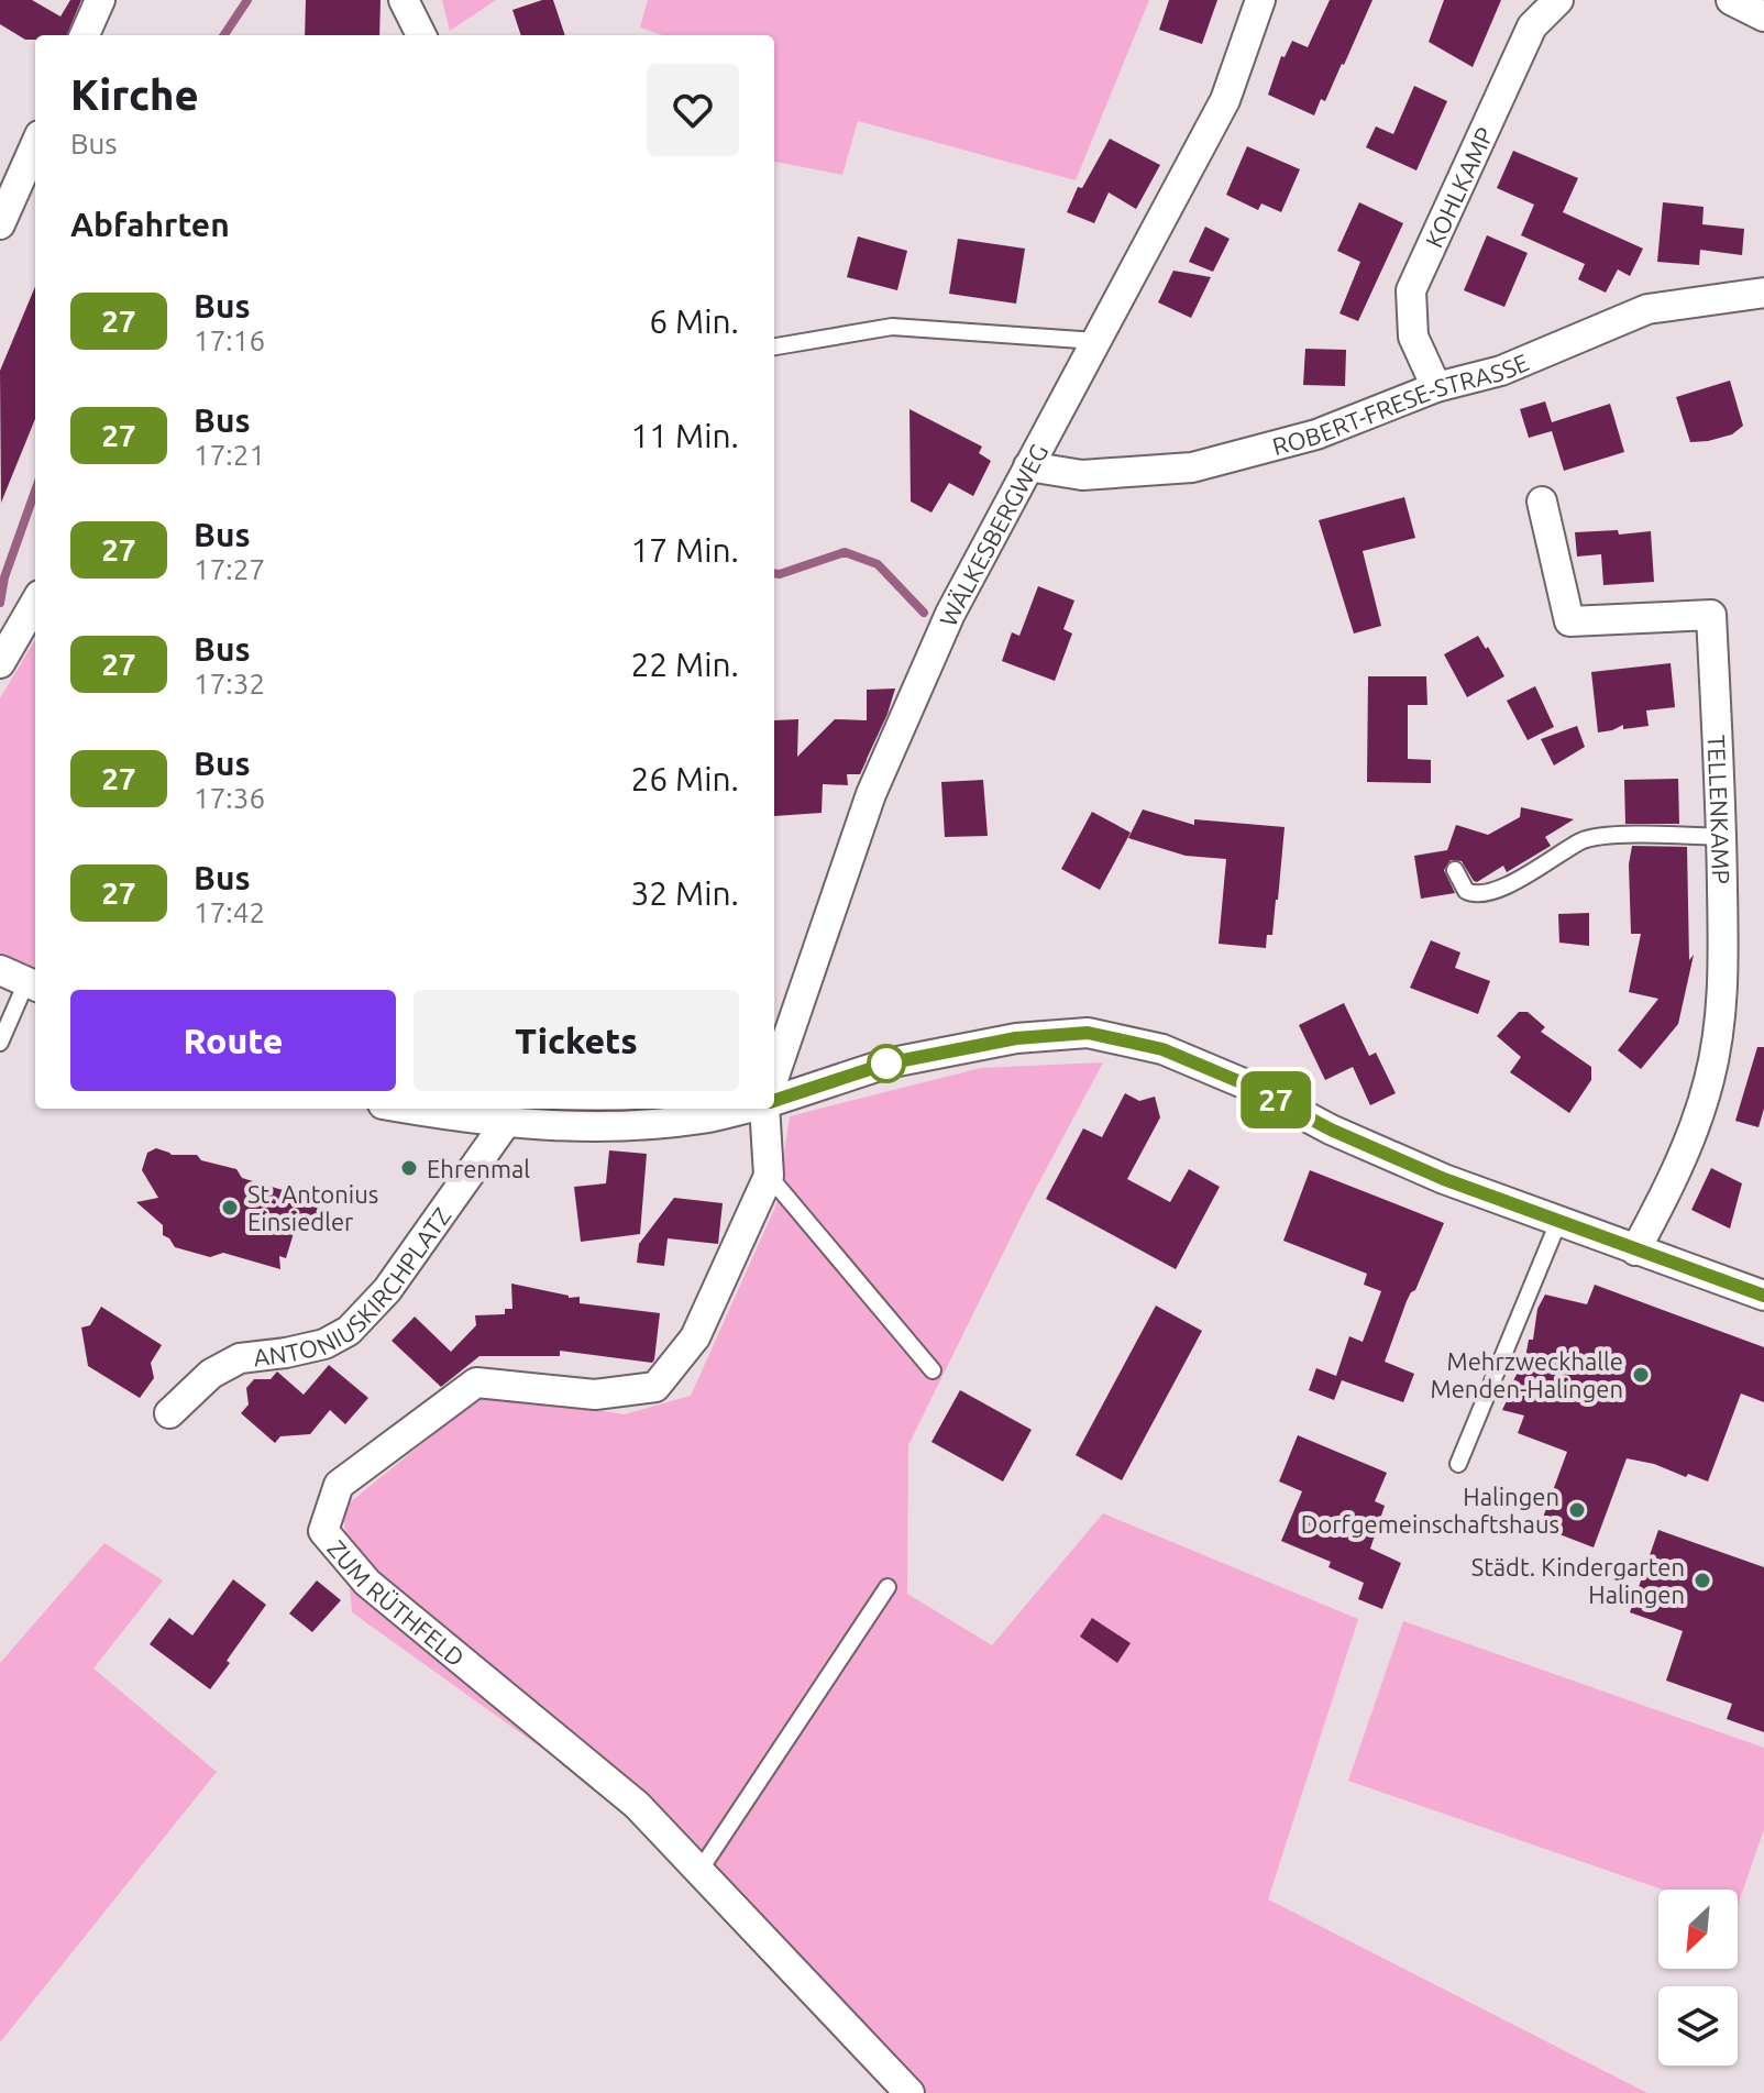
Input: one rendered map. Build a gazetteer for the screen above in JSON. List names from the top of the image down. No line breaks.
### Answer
{"streets":{"street":["KOHLKAMP","ROBERT-FRESE-STRASSE","WÄLKESBERGWEG","TELLENKAMP","ANTONIUSKIRCHPLATZ","ZUM RÜTHFELD"]},"crossings":[["KOHLKAMP","ROBERT-FRESE-STRASSE"],["ROBERT-FRESE-STRASSE","WÄLKESBERGWEG"]],"places":["Ehrenmal","St. Antonius Einsiedler","Mehrzweckhalle Menden-Halingen","Halingen Dorfgemeinschaftshaus","Städt. Kindergarten Halingen"],"lines":["bus line 27"],"north":"bottom left","page":{"on_map":"27","heading":[["Kirche","Bus"],"Abfahrten"],"list":[{"mark":"27","name":"Bus","note":"17:16","value":"6 Min."},{"mark":"27","name":"Bus","note":"17:21","value":"11 Min."},{"mark":"27","name":"Bus","note":"17:27","value":"17 Min."},{"mark":"27","name":"Bus","note":"17:32","value":"22 Min."},{"mark":"27","name":"Bus","note":"17:36","value":"26 Min."},{"mark":"27","name":"Bus","note":"17:42","value":"32 Min."}],"buttons":["Route","Tickets"]}}
